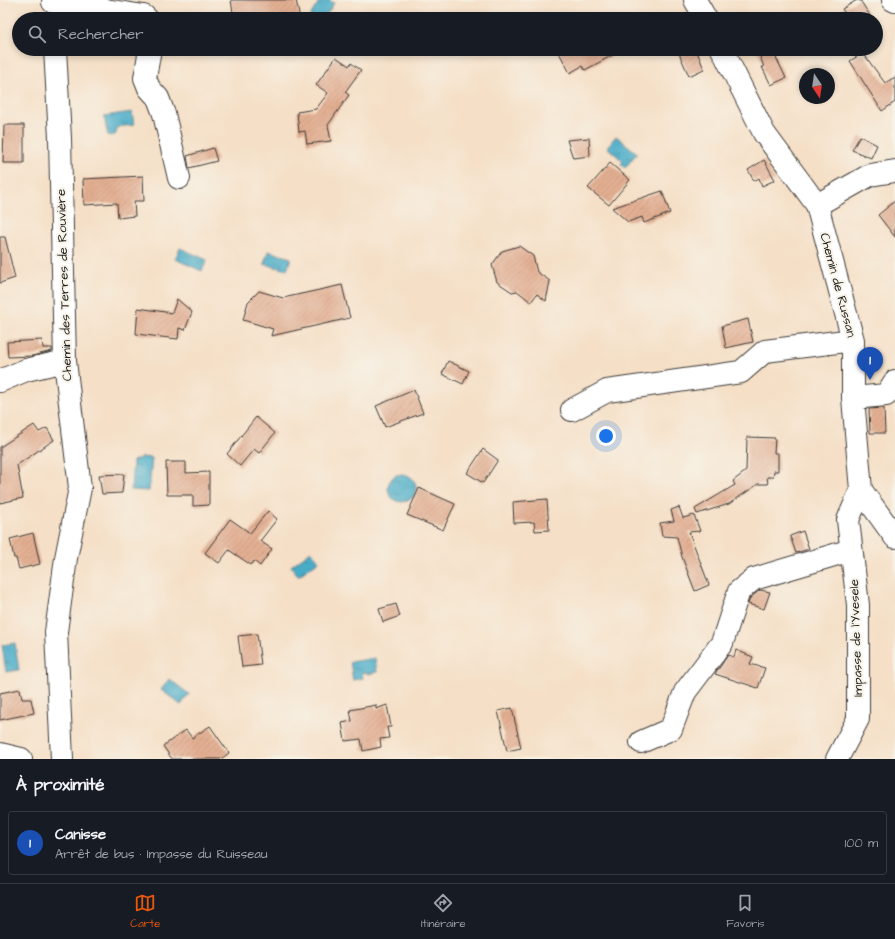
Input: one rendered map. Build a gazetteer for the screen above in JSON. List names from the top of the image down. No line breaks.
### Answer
{"streets":{"street":["Chemin des Terres de Rouvière","Chemin de Russan","Impasse de l'Yvesele"]},"crossings":[["Chemin de Russan","Impasse de l'Yvesele"]],"north":"bottom","page":{"search":"Rechercher","pins":"1","heading":"À proximité","list":[{"mark":"1","name":"Canisse","note":"Arrêt de bus · Impasse du Ruisseau","value":"100 m"}],"nav":["Carte","Itinéraire","Favoris"]}}
